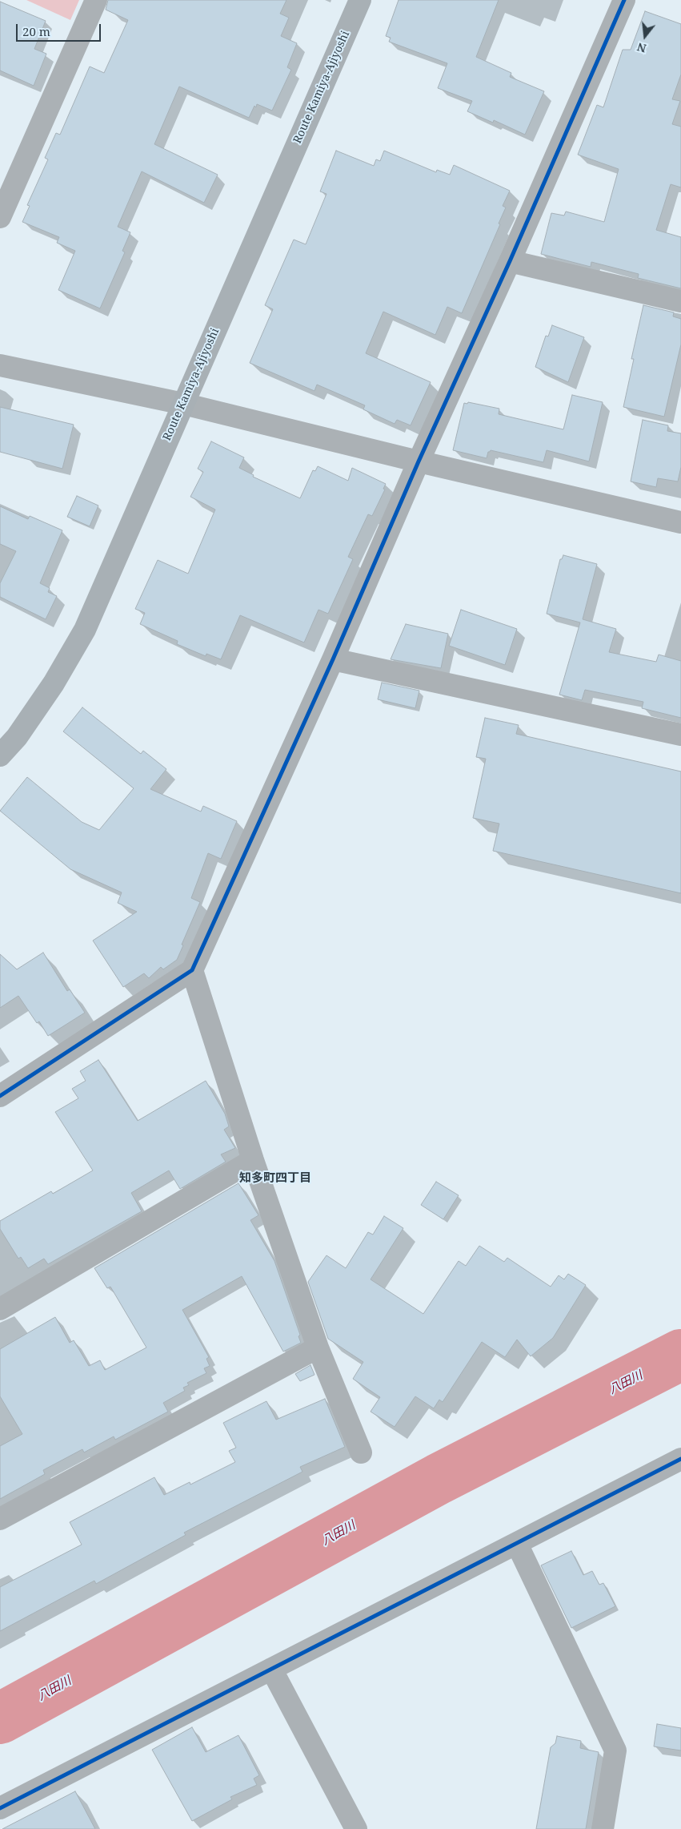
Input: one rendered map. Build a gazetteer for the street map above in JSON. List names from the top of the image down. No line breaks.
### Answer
{"streets":{"main road":["Route Kamiya-Ajiyoshi"]},"districts":["知多町四丁目"],"water":["八田川"],"scale_bar":"20 m","north":"bottom"}
